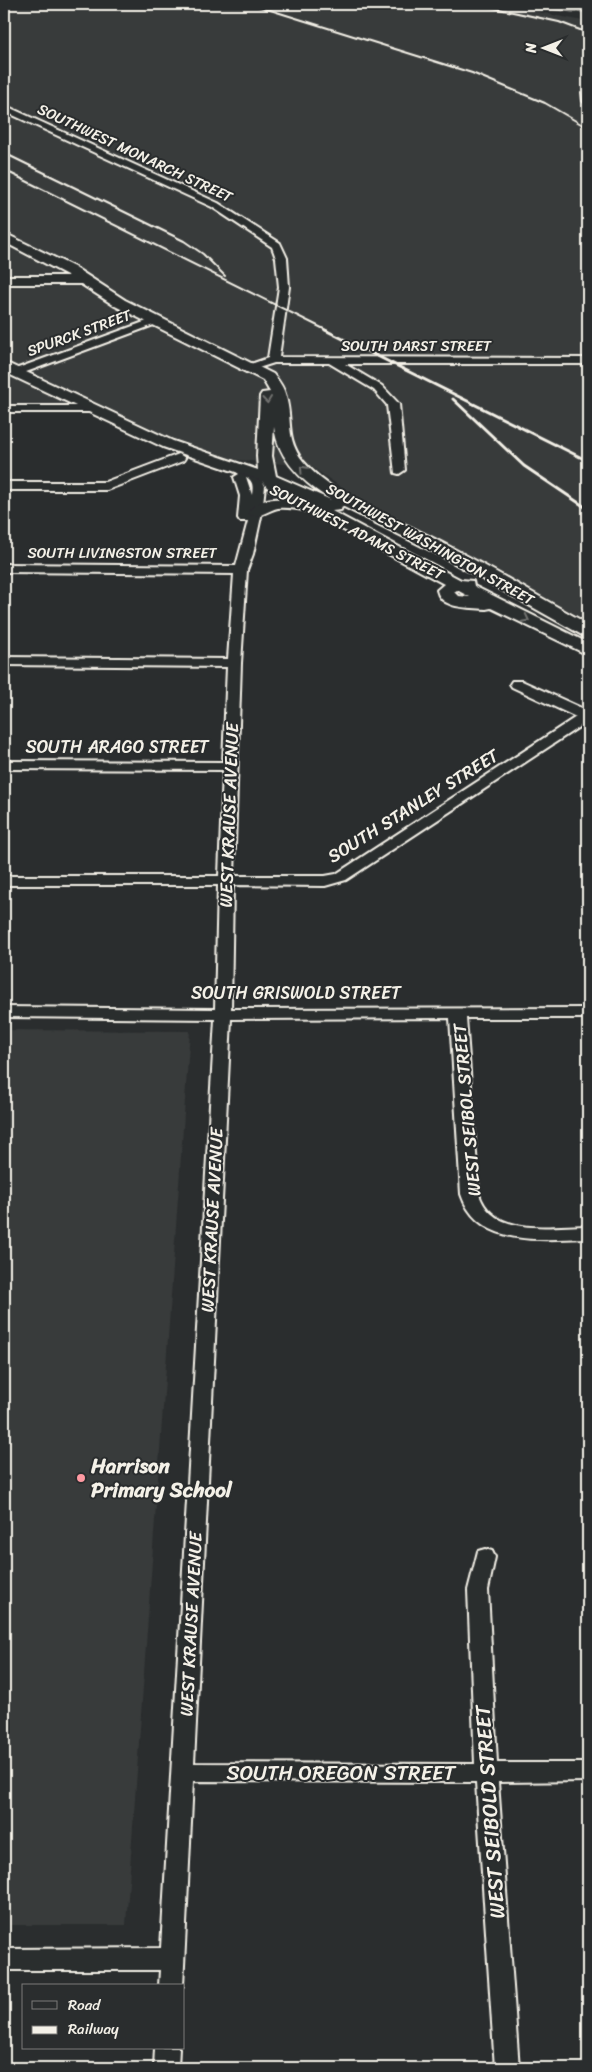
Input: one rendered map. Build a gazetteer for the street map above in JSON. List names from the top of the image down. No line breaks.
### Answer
{"streets":{"main road":["SOUTHWEST ADAMS STREET","SOUTHWEST WASHINGTON STREET"],"street":["SOUTHWEST MONARCH STREET","SPURCK STREET","SOUTH DARST STREET","SOUTH LIVINGSTON STREET","SOUTH ARAGO STREET","SOUTH STANLEY STREET","WEST KRAUSE AVENUE","SOUTH GRISWOLD STREET","WEST SEIBOL STREET","SOUTH OREGON STREET","WEST SEIBOLD STREET"]},"crossings":[["SOUTHWEST MONARCH STREET","SOUTH DARST STREET"],["SPURCK STREET","SOUTHWEST ADAMS STREET"],["SPURCK STREET","SOUTHWEST WASHINGTON STREET"],["SOUTH DARST STREET","SOUTHWEST WASHINGTON STREET"],["SOUTHWEST ADAMS STREET","SOUTHWEST WASHINGTON STREET"],["SOUTHWEST ADAMS STREET","WEST KRAUSE AVENUE"],["SOUTHWEST WASHINGTON STREET","WEST KRAUSE AVENUE"],["SOUTH LIVINGSTON STREET","WEST KRAUSE AVENUE"],["SOUTH ARAGO STREET","WEST KRAUSE AVENUE"],["SOUTH STANLEY STREET","WEST KRAUSE AVENUE"],["WEST KRAUSE AVENUE","SOUTH GRISWOLD STREET"],["WEST KRAUSE AVENUE","SOUTH OREGON STREET"],["SOUTH GRISWOLD STREET","WEST SEIBOL STREET"],["SOUTH OREGON STREET","WEST SEIBOLD STREET"]],"places":["Harrison Primary School"],"legend":["Road","Railway"],"north":"left"}
